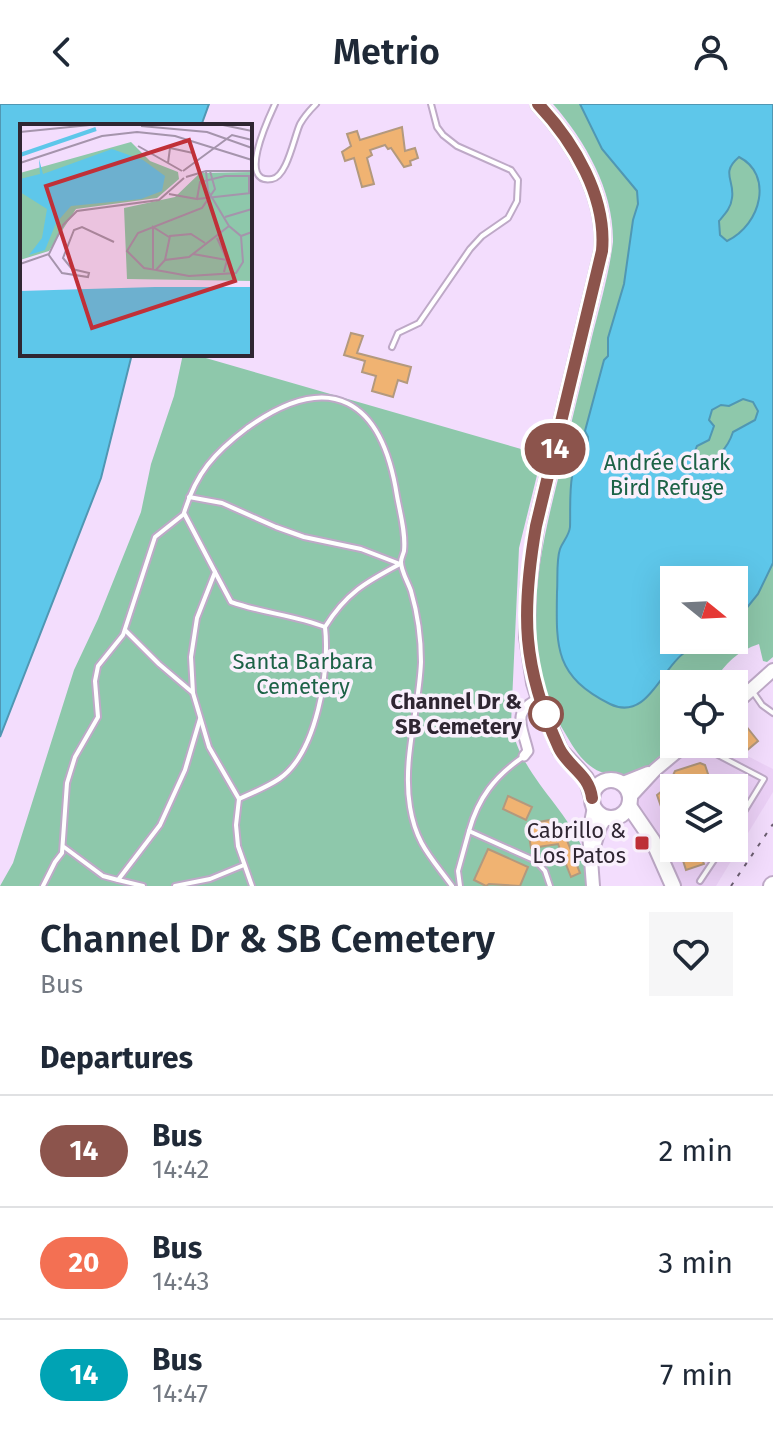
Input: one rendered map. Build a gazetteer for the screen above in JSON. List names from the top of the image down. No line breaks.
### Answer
{"parks":["Andrée Clark Bird Refuge","Santa Barbara Cemetery"],"places":{"other":["Channel Dr & SB Cemetery"],"transit":["Cabrillo & Los Patos"]},"lines":["bus line 14"],"north":"right","page":{"header":"Metrio","on_map":"14","heading":[["Channel Dr & SB Cemetery","Bus"],"Departures"],"list":[{"mark":"14","name":"Bus","note":"14:42","value":"2 min"},{"mark":"20","name":"Bus","note":"14:43","value":"3 min"},{"mark":"14","name":"Bus","note":"14:47","value":"7 min"}]}}
